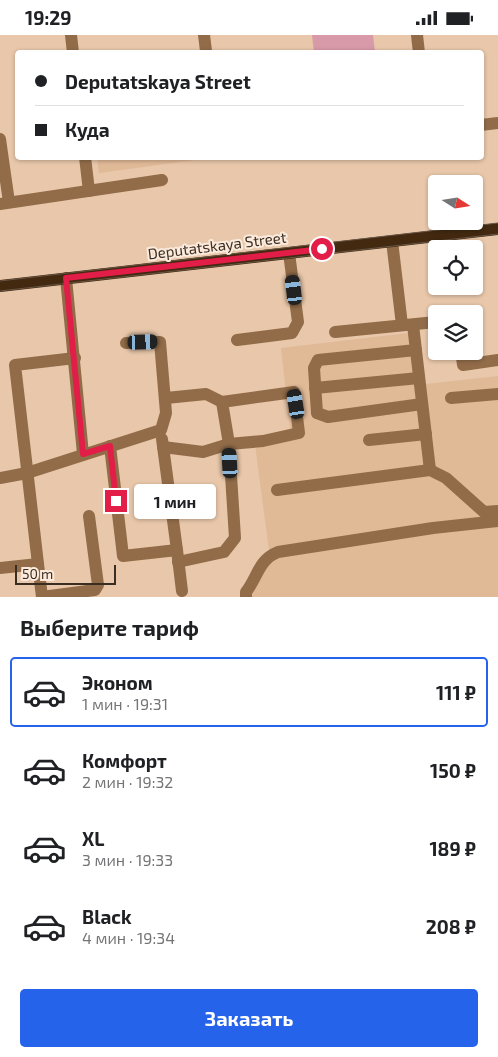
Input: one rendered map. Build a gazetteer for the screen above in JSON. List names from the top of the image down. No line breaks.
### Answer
{"streets":{"main road":["Deputatskaya Street"]},"scale_bar":"50 m","north":"right","page":{"status":"19:29","banner":["Deputatskaya Street","Куда"],"bubble":"1 мин","scale":"50 m","heading":"Выберите тариф","list":[{"name":"Эконом","note":"1 мин · 19:31","value":"111 ₽"},{"name":"Комфорт","note":"2 мин · 19:32","value":"150 ₽"},{"name":"XL","note":"3 мин · 19:33","value":"189 ₽"},{"name":"Black","note":"4 мин · 19:34","value":"208 ₽"}],"buttons":"Заказать"}}
